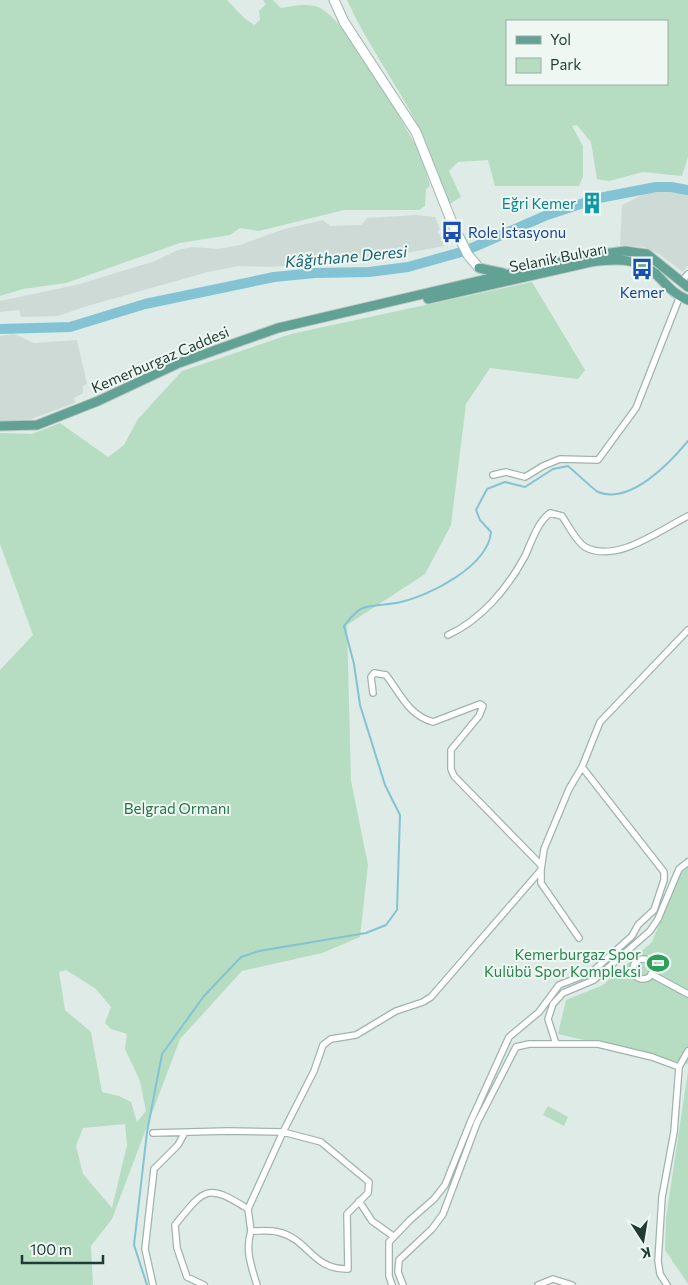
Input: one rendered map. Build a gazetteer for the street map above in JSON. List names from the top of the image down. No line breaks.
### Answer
{"streets":{"main road":["Selanik Bulvarı","Kemerburgaz Caddesi"]},"crossings":[["Selanik Bulvarı","Kemerburgaz Caddesi"]],"water":["Kâğıthane Deresi"],"parks":["Belgrad Ormanı"],"places":{"building":["Eğri Kemer"],"bus stop":["Role İstasyonu","Kemer"],"sports":["Kemerburgaz Spor Kulübü Spor Kompleksi"]},"legend":["Yol","Park"],"scale_bar":"100 m","north":"bottom"}
